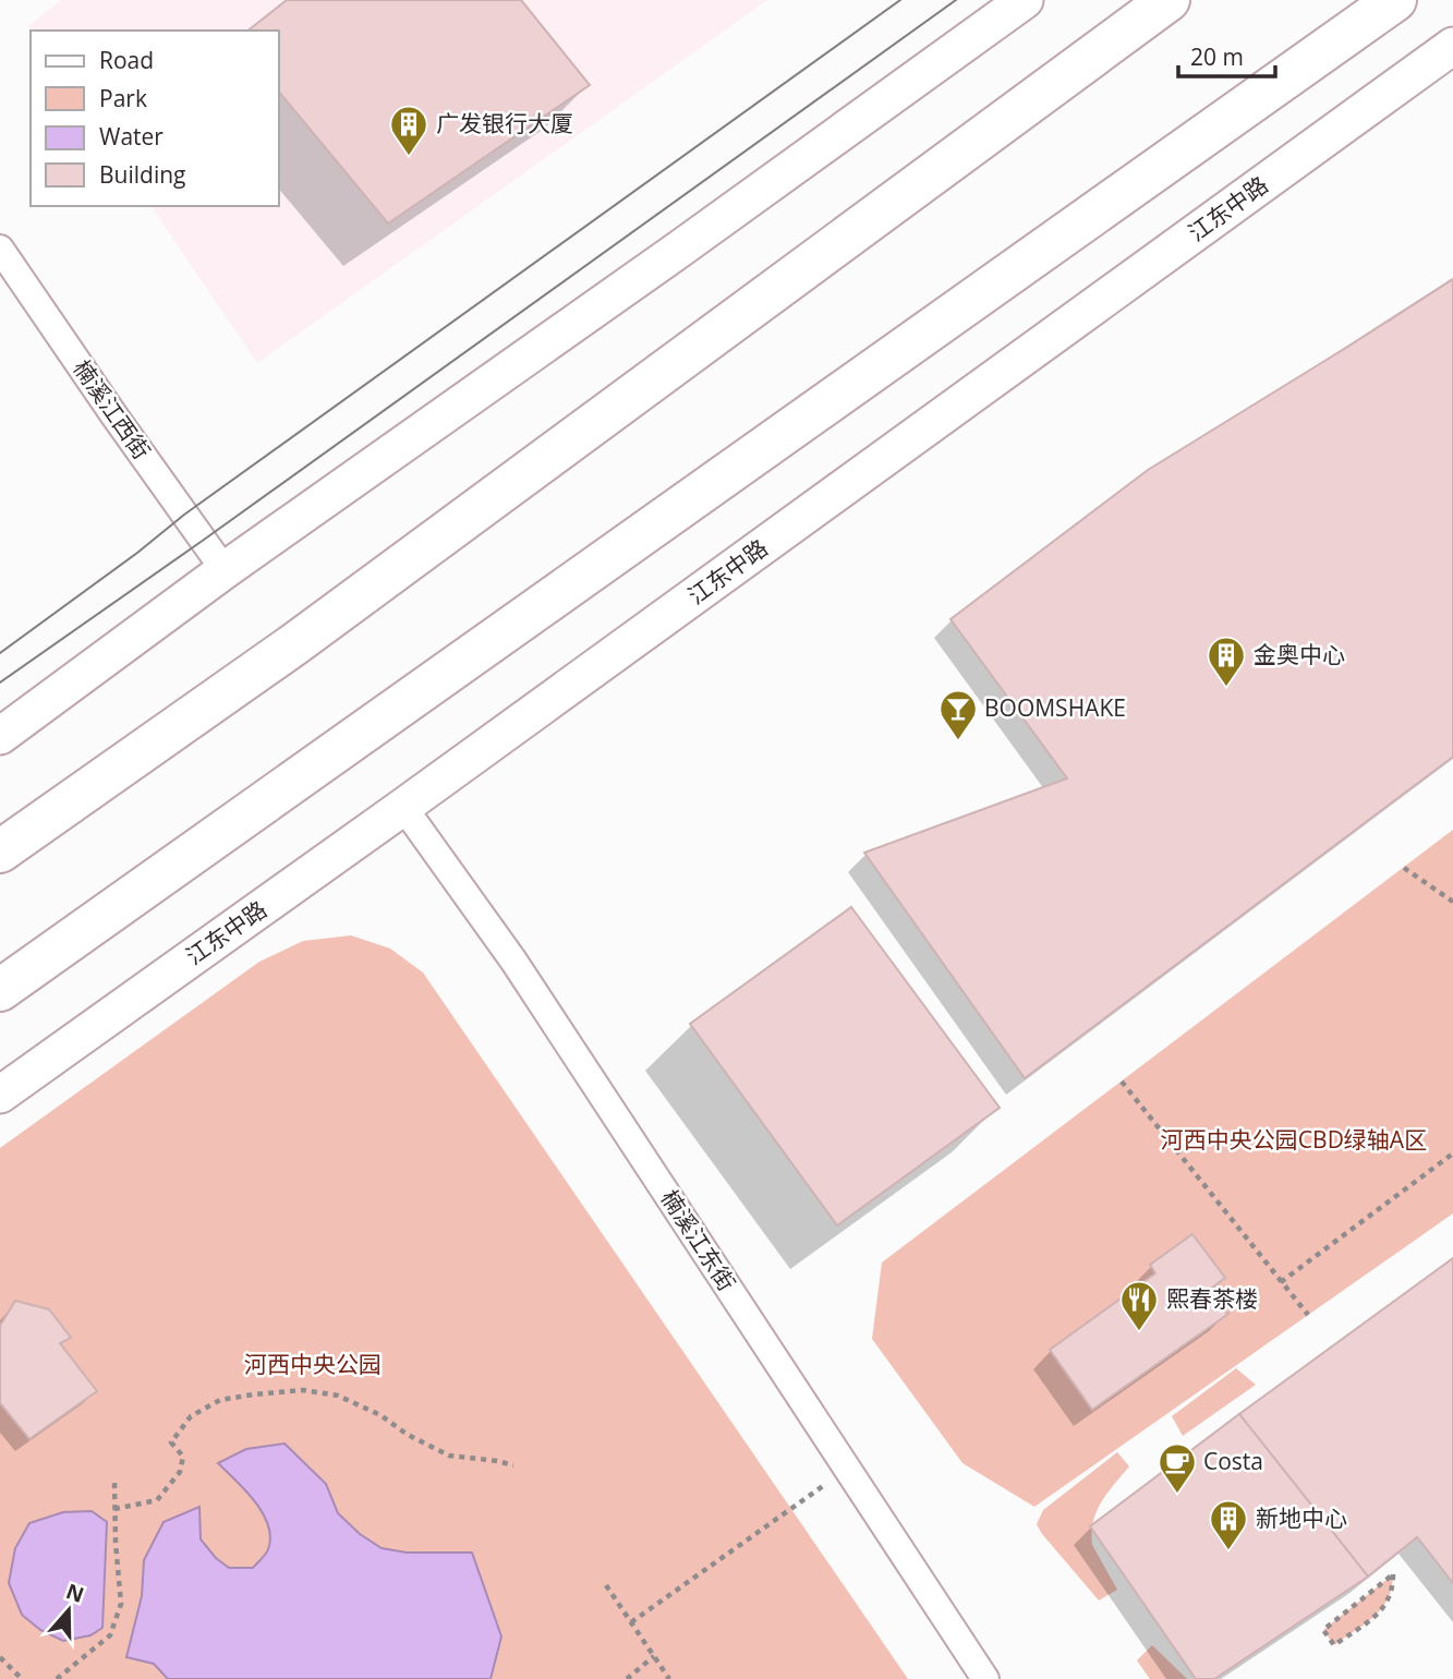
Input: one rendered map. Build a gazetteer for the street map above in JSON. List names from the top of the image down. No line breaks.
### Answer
{"streets":{"street":["江东中路","楠溪江西街","楠溪江东街"]},"crossings":[["江东中路","楠溪江东街"]],"parks":["河西中央公园CBD绿轴A区","河西中央公园"],"places":{"building":["广发银行大厦","金奥中心","新地中心"],"bar":["BOOMSHAKE"],"restaurant":["熙春茶楼"],"cafe":["Costa"]},"legend":["Road","Park","Water","Building"],"scale_bar":"20 m","north":"top"}
